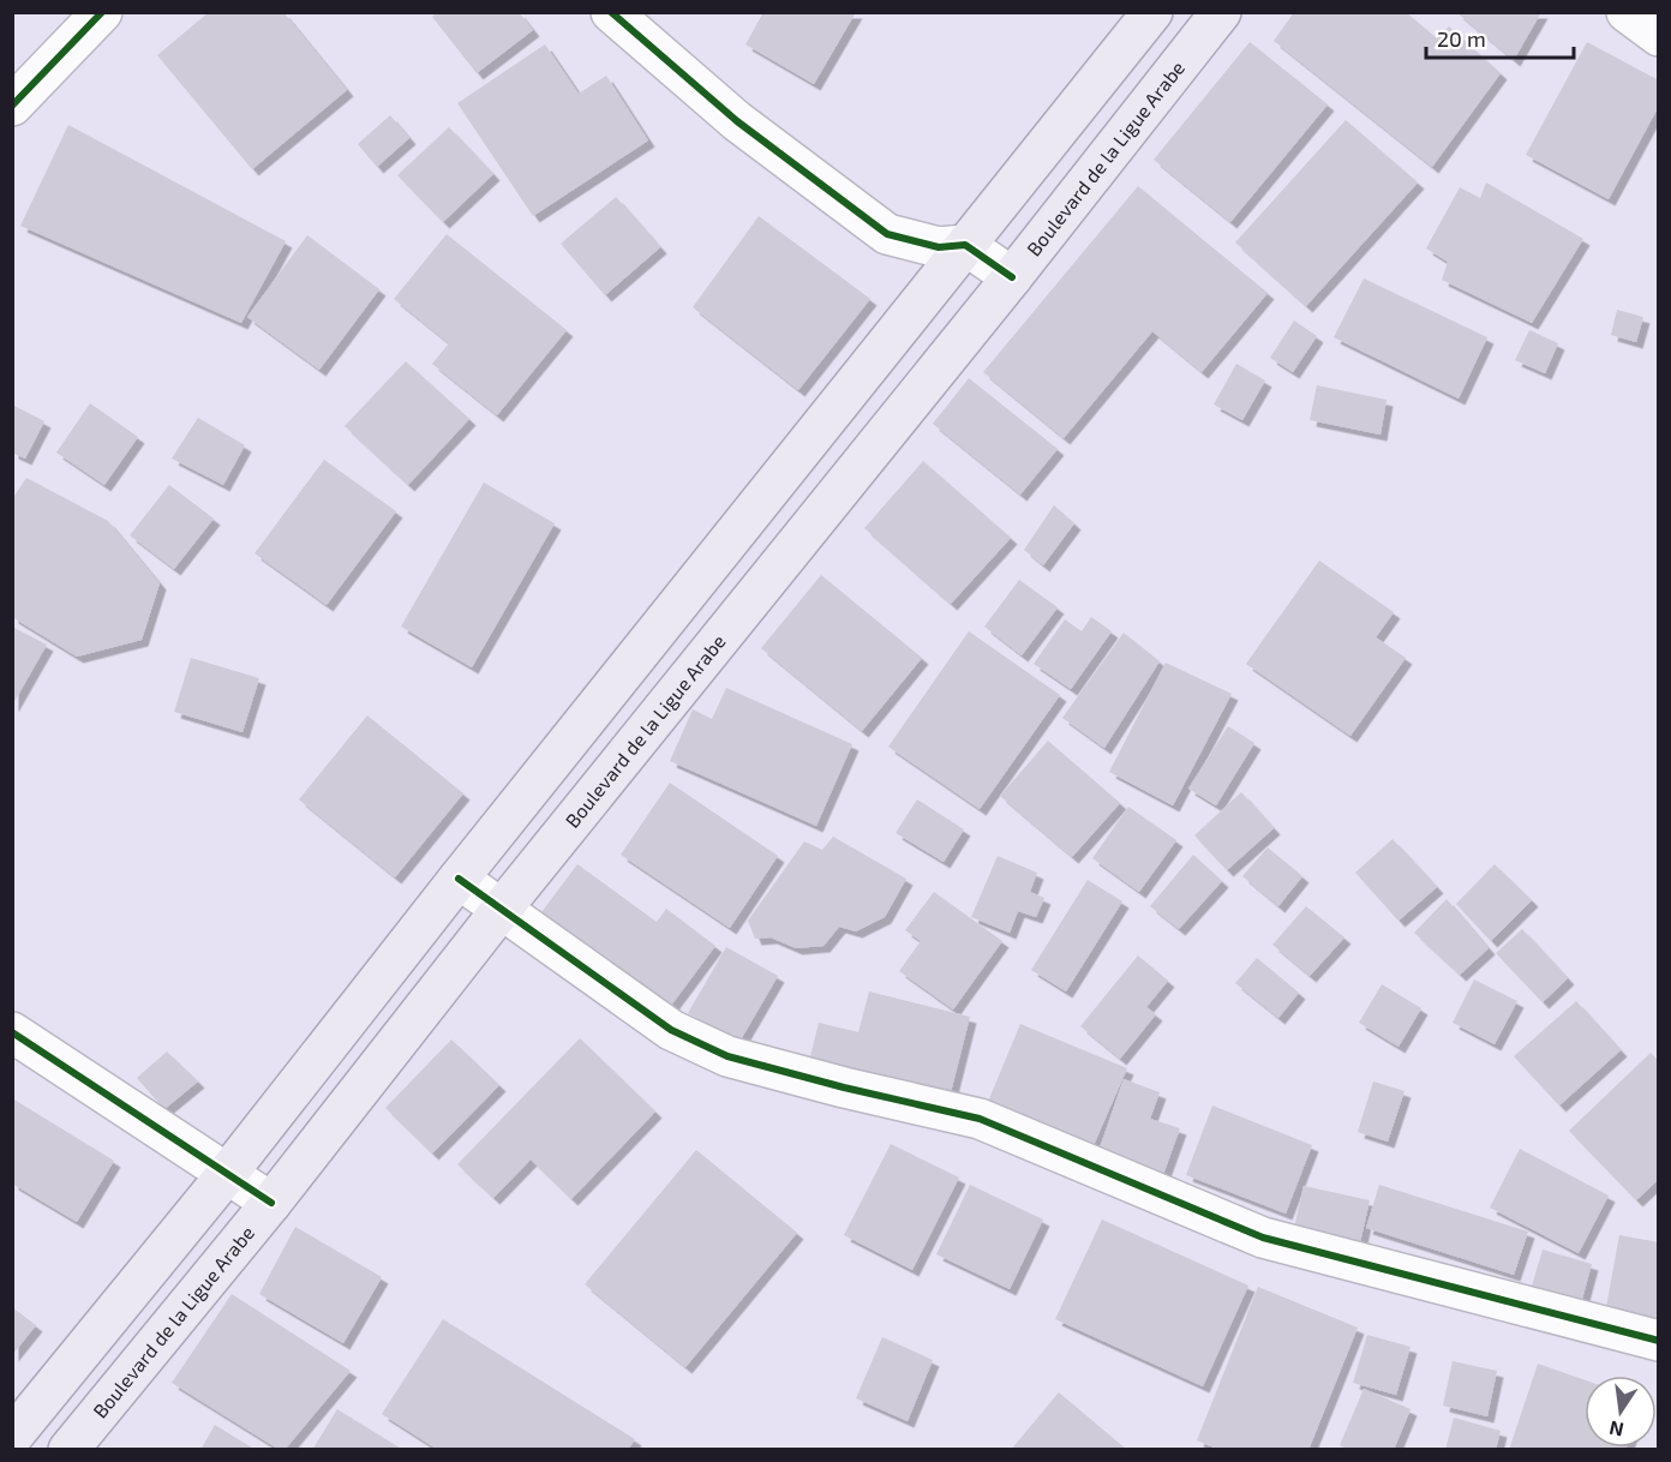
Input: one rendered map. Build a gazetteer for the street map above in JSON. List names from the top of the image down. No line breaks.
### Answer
{"streets":{"main road":["Boulevard de la Ligue Arabe"]},"scale_bar":"20 m","north":"bottom"}
